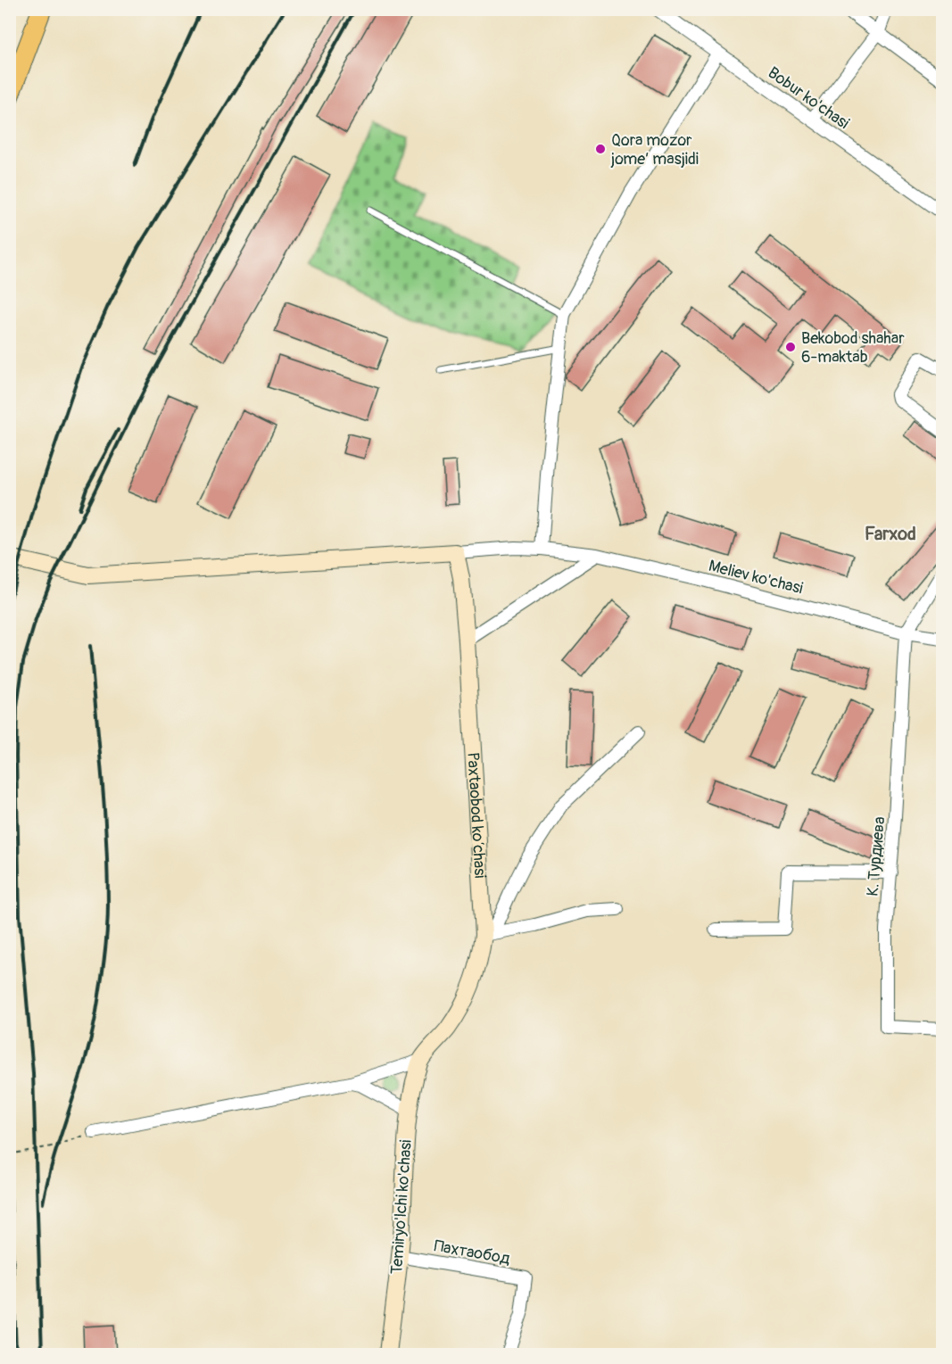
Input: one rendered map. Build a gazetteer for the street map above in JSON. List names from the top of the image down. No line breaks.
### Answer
{"streets":{"street":["Bobur ko'chasi","Meliev ko'chasi","Paxtaobod ko‘chasi","К. Турдиева","Temiryo'lchi ko'chasi","Пахтаобод"]},"crossings":[["Meliev ko'chasi","Paxtaobod ko‘chasi"],["Meliev ko'chasi","К. Турдиева"],["Paxtaobod ko‘chasi","Temiryo'lchi ko'chasi"],["Temiryo'lchi ko'chasi","Пахтаобод"]],"districts":["Farxod"],"places":["Qora mozor jome’ masjidi","Bekobod shahar 6-maktab"]}
